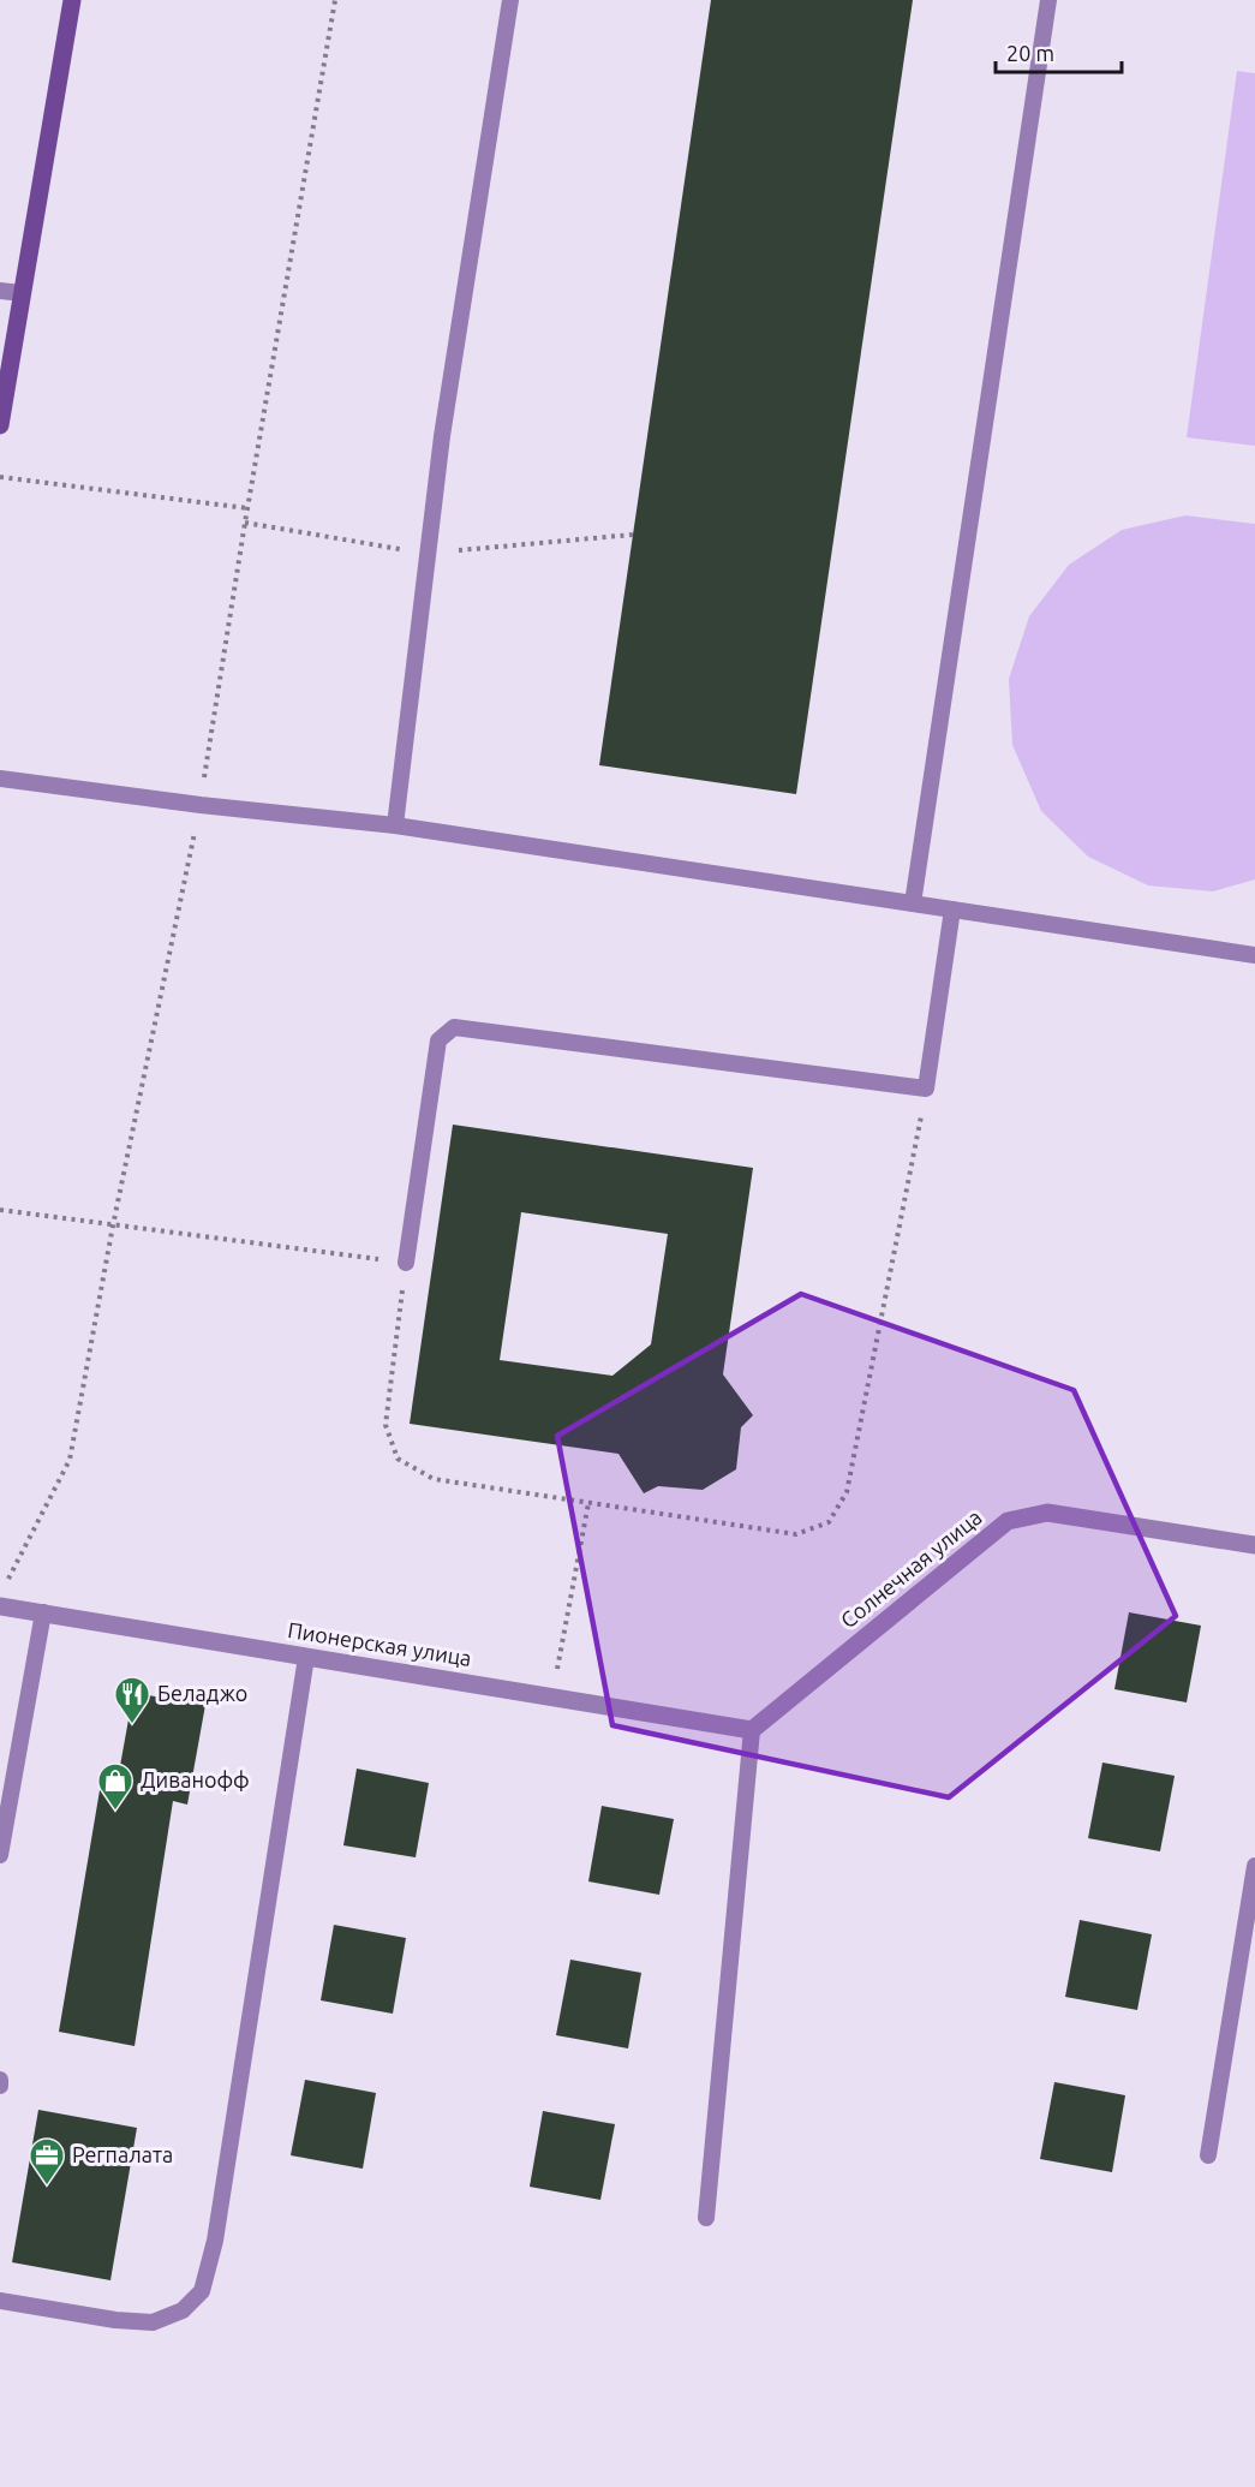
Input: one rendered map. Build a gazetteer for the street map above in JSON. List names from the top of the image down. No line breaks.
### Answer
{"streets":{"street":["Солнечная улица","Пионерская улица"]},"crossings":[["Солнечная улица","Пионерская улица"]],"places":{"restaurant":["Беладжо"],"shop":["Диванофф"],"office":["Регпалата"]},"scale_bar":"20 m"}
